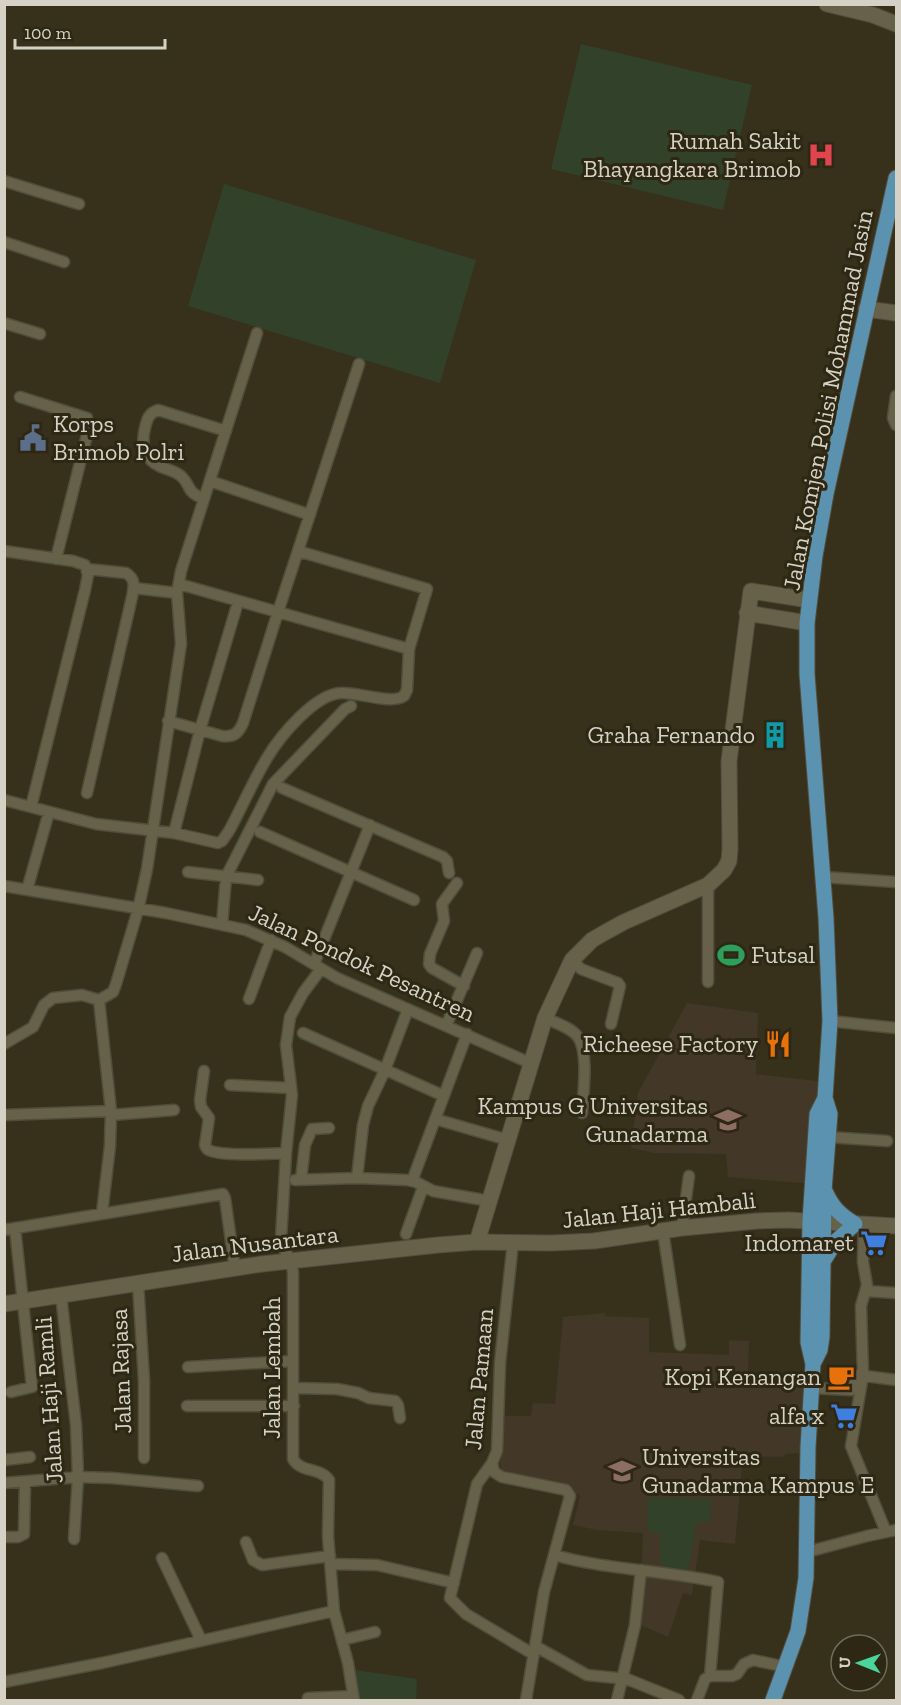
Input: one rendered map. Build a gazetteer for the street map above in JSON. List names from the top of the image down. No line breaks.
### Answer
{"streets":{"main road":["Jalan Komjen Polisi Mohammad Jasin"],"street":["Jalan Pondok Pesantren","Jalan Haji Hambali","Jalan Nusantara","Jalan Lembah","Jalan Rajasa","Jalan Pamaan","Jalan Haji Ramli"]},"crossings":[["Jalan Komjen Polisi Mohammad Jasin","Jalan Haji Hambali"],["Jalan Haji Hambali","Jalan Nusantara"],["Jalan Haji Hambali","Jalan Pamaan"],["Jalan Nusantara","Jalan Lembah"],["Jalan Nusantara","Jalan Rajasa"],["Jalan Nusantara","Jalan Pamaan"],["Jalan Nusantara","Jalan Haji Ramli"]],"places":{"hospital":["Rumah Sakit Bhayangkara Brimob"],"public building":["Korps Brimob Polri"],"building":["Graha Fernando"],"sports":["Futsal"],"restaurant":["Richeese Factory"],"school or university":["Kampus G Universitas Gunadarma","Universitas Gunadarma Kampus E"],"supermarket":["Indomaret","alfa x"],"cafe":["Kopi Kenangan"]},"scale_bar":"100 m","north":"left"}
